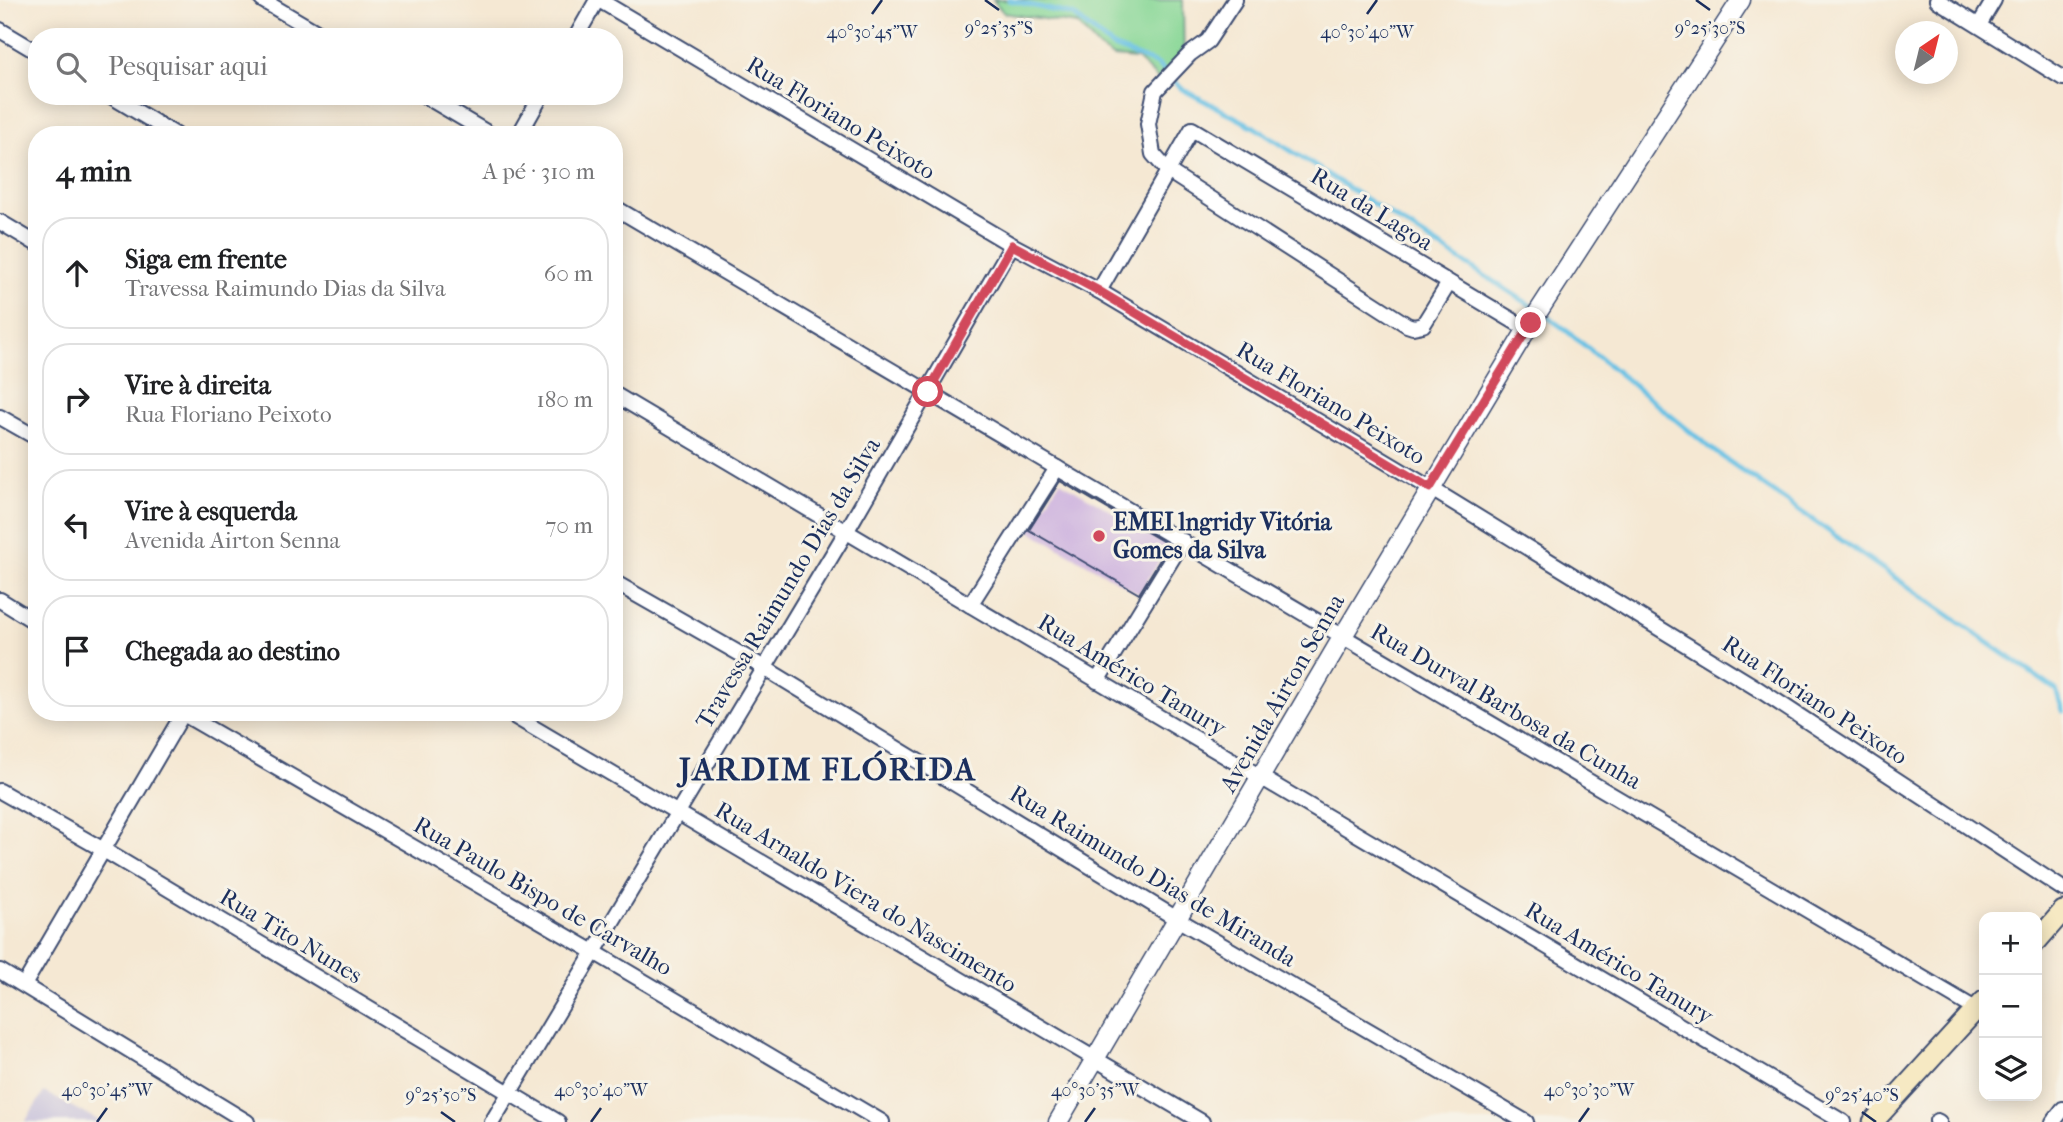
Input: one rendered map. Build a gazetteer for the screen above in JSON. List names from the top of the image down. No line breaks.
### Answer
{"streets":{"street":["Rua Floriano Peixoto","Rua da Lagoa","Travessa Raimundo Dias da Silva","Rua Américo Tanury","Avenida Airton Senna","Rua Durval Barbosa da Cunha","Rua Raimundo Dias de Miranda","Rua Paulo Bispo de Carvalho","Rua Arnaldo Viera do Nascimento","Rua Tito Nunes"]},"crossings":[["Rua Floriano Peixoto","Travessa Raimundo Dias da Silva"],["Rua Floriano Peixoto","Avenida Airton Senna"],["Rua da Lagoa","Avenida Airton Senna"],["Travessa Raimundo Dias da Silva","Rua Américo Tanury"],["Travessa Raimundo Dias da Silva","Rua Durval Barbosa da Cunha"],["Travessa Raimundo Dias da Silva","Rua Raimundo Dias de Miranda"],["Travessa Raimundo Dias da Silva","Rua Paulo Bispo de Carvalho"],["Travessa Raimundo Dias da Silva","Rua Arnaldo Viera do Nascimento"],["Travessa Raimundo Dias da Silva","Rua Tito Nunes"],["Rua Américo Tanury","Avenida Airton Senna"],["Avenida Airton Senna","Rua Durval Barbosa da Cunha"],["Avenida Airton Senna","Rua Raimundo Dias de Miranda"],["Avenida Airton Senna","Rua Arnaldo Viera do Nascimento"]],"districts":["JARDIM FLÓRIDA"],"places":["EMEI lngridy Vitória Gomes da Silva"],"north":"top right","page":{"search":"Pesquisar aqui","heading":["4 min","A pé · 310 m"],"list":[["Siga em frente","Travessa Raimundo Dias da Silva","60 m"],["Vire à direita","Rua Floriano Peixoto","180 m"],["Vire à esquerda","Avenida Airton Senna","70 m"],"Chegada ao destino"],"map_buttons":["+","−"]},"coordinates":["9°25'35\"S","9°25'30\"S","40°30'45\"W","40°30'40\"W","40°30'35\"W","40°30'30\"W","9°25'50\"S","9°25'40\"S"]}
